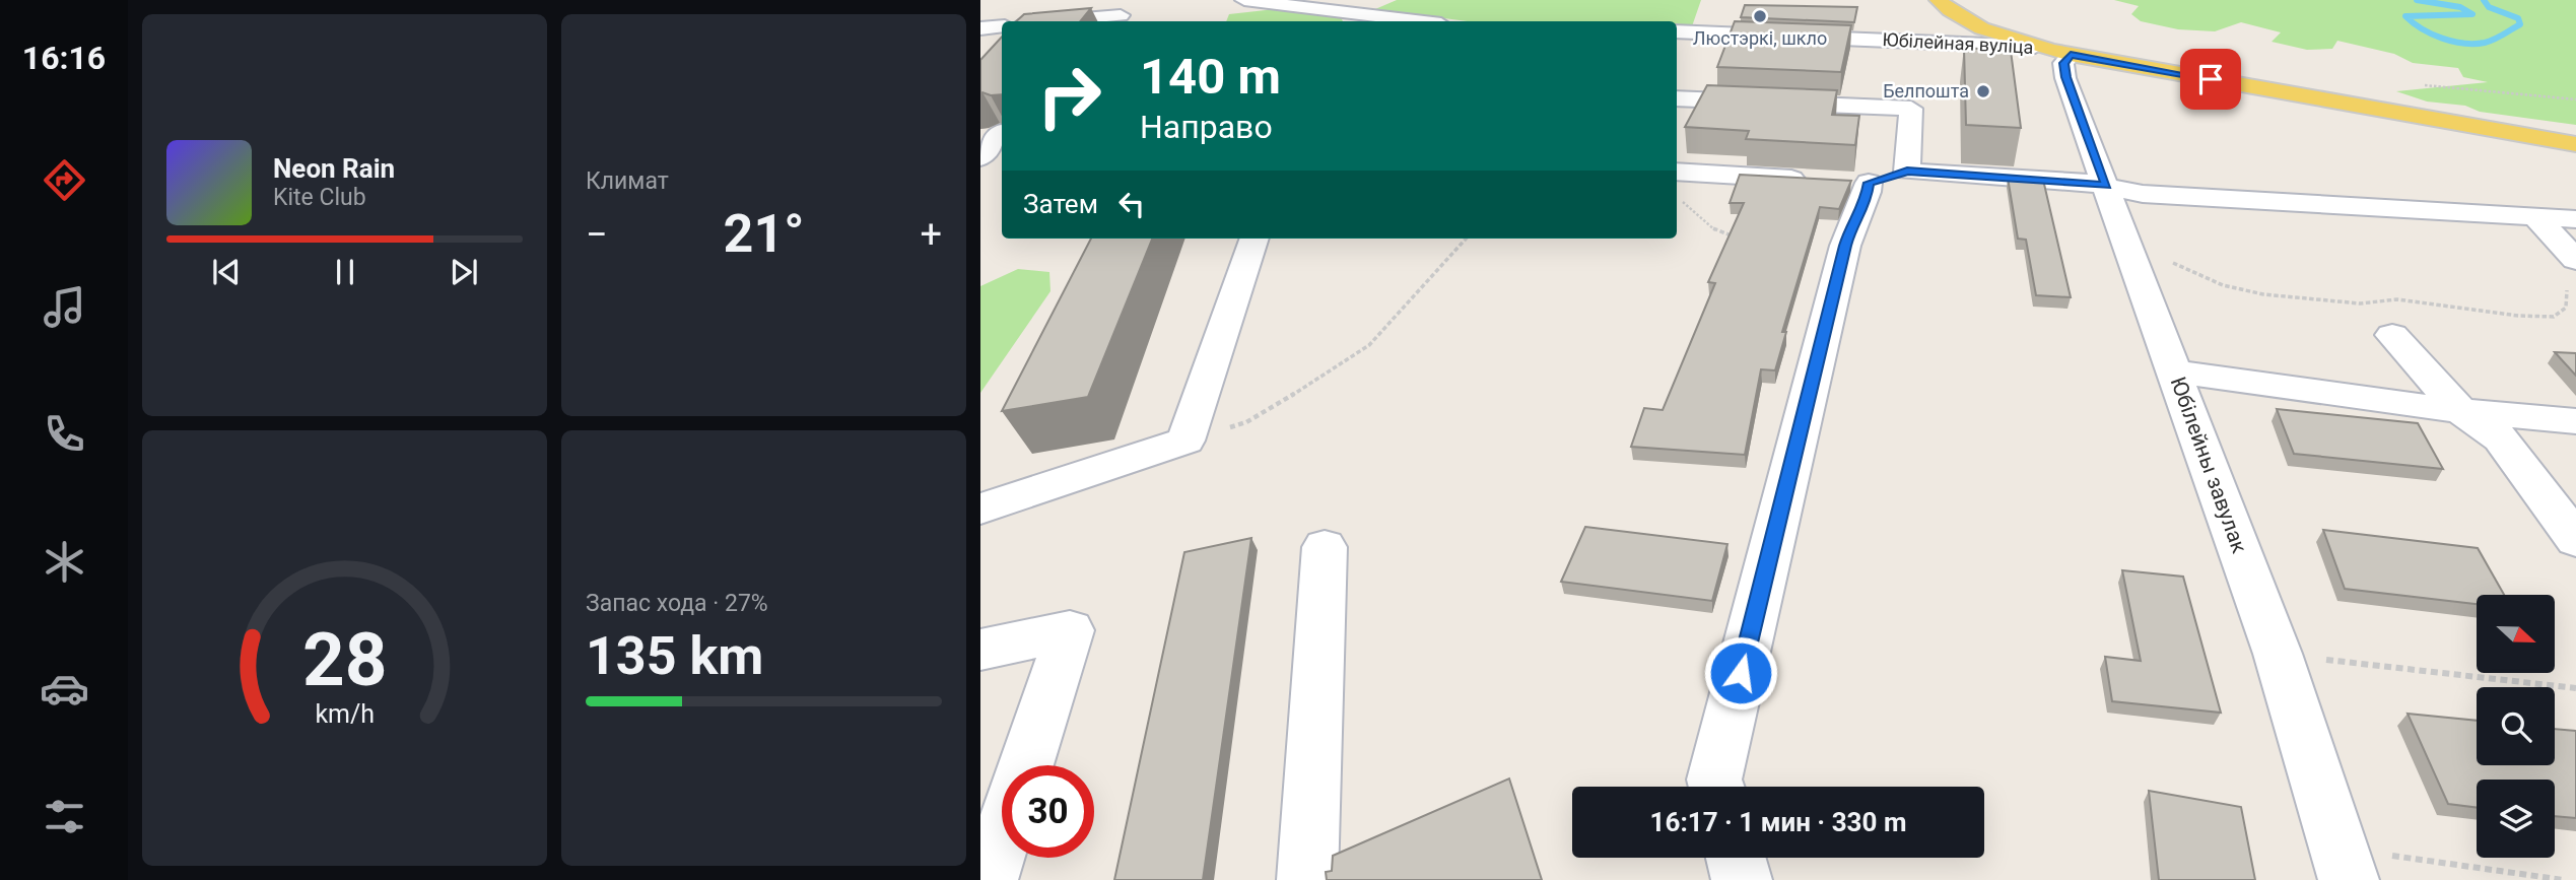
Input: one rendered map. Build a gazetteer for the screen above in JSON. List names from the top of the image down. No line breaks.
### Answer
{"streets":{"main road":["Юбілейная вуліца"],"street":["Юбілейны завулак"]},"crossings":[["Юбілейная вуліца","Юбілейны завулак"]],"places":["Люстэркі, шкло","Белпошта"],"north":"right","page":{"tabs":"16:16","tile":["Климат",["Запас хода · 27%","135 km"]],"turn":["140 m","Направо"],"song":["Neon Rain","Kite Club"],"then":"Затем","heat":["−","21°","+"],"limit":"30","trip":"16:17 · 1 мин · 330 m","gauge":["28","km/h"]}}
